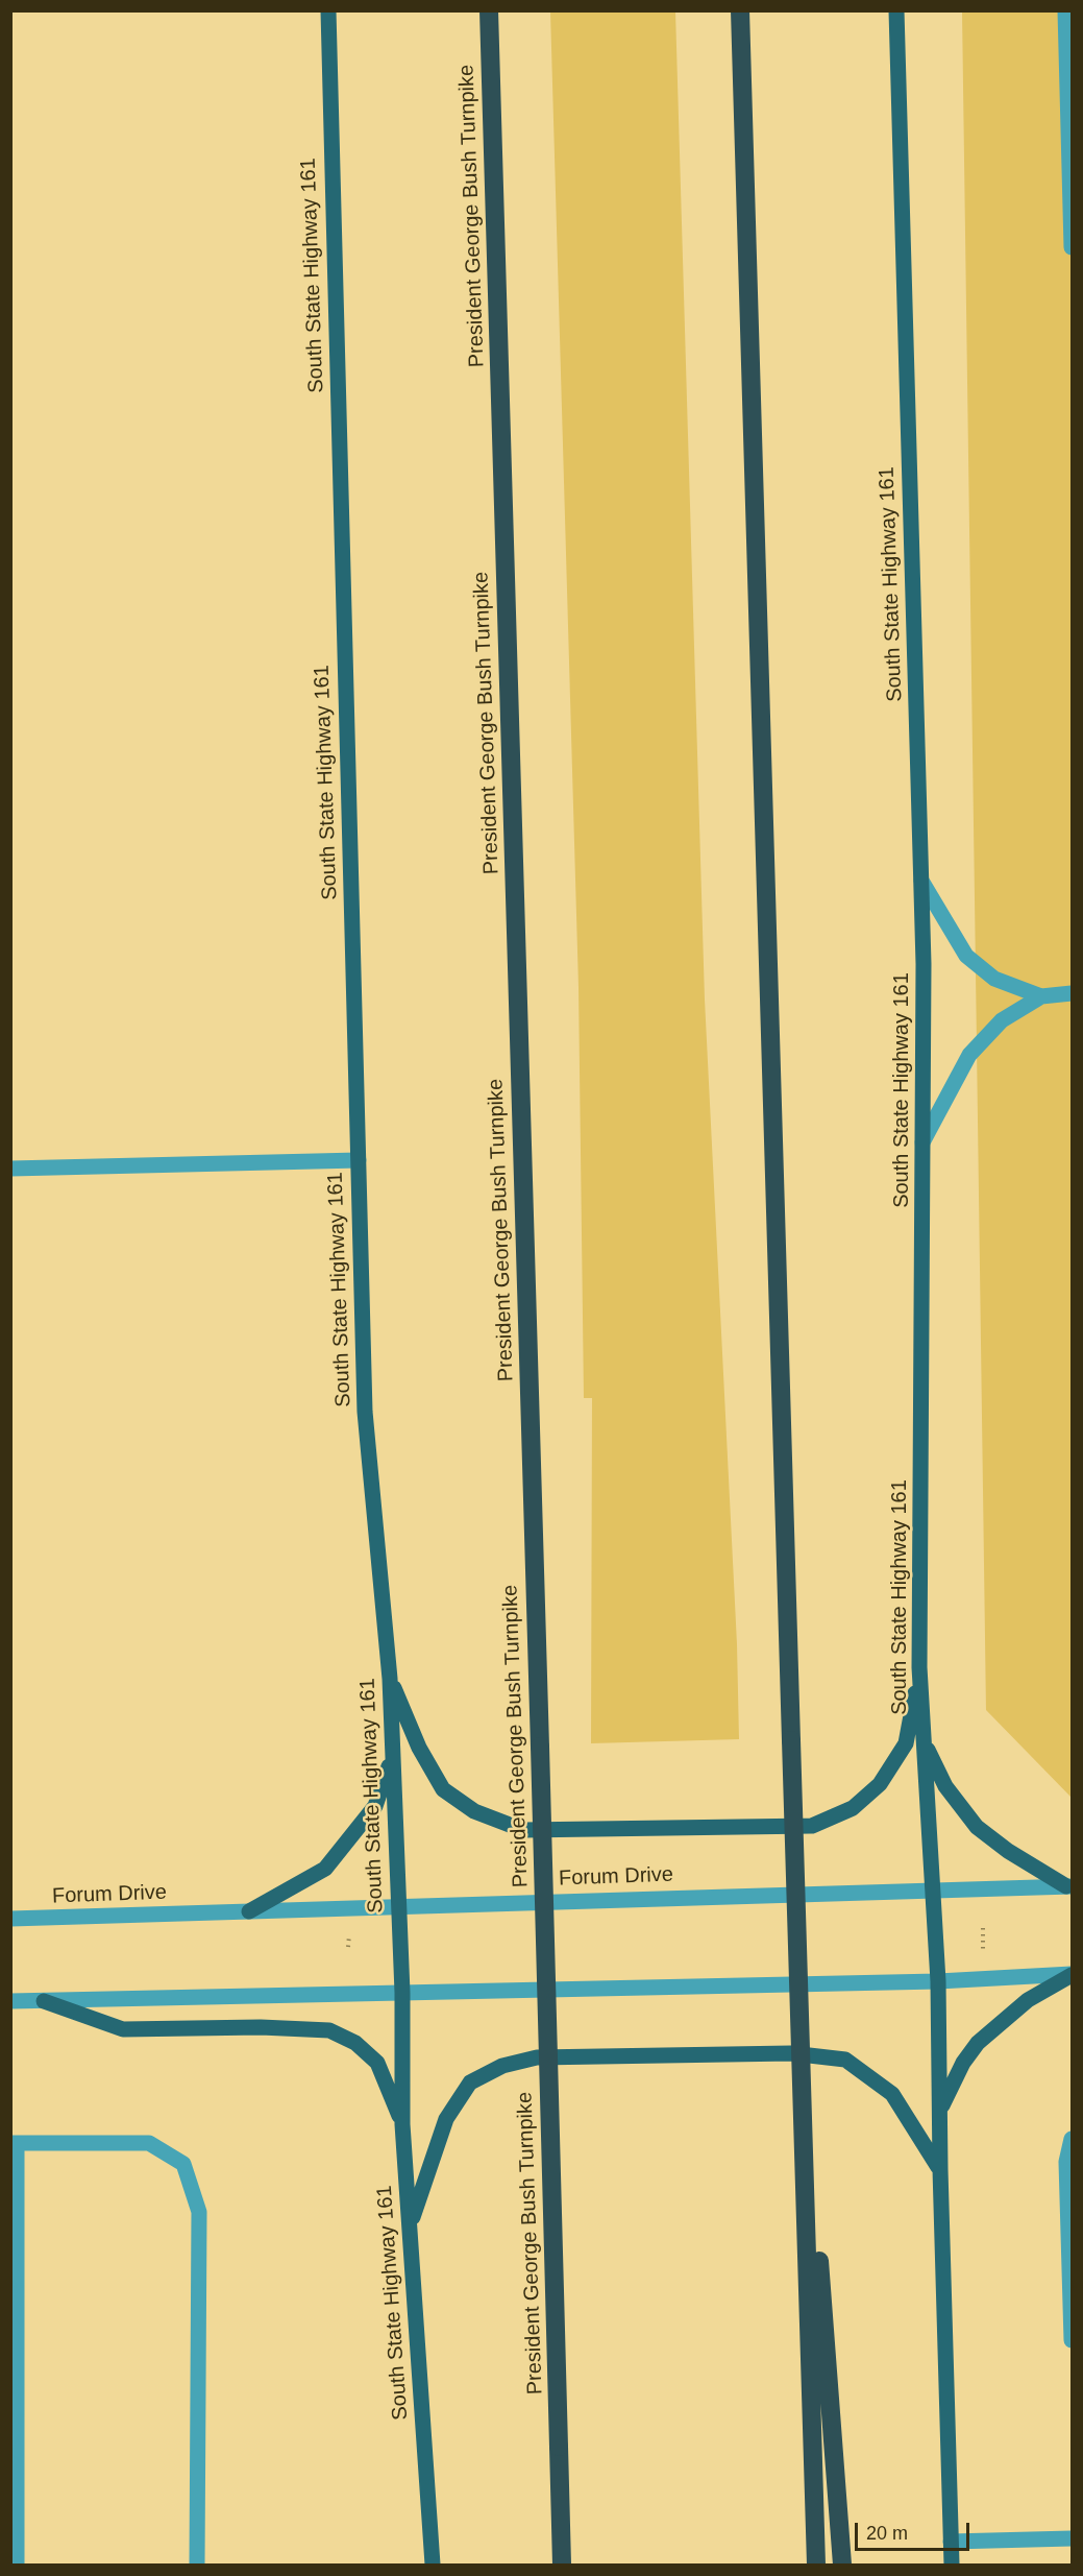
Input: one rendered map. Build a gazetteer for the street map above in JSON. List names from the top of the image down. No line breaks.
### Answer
{"streets":{"highway":["President George Bush Turnpike"],"main road":["South State Highway 161"],"street":["Forum Drive"]},"crossings":[["South State Highway 161","Forum Drive"]],"scale_bar":"20 m"}
